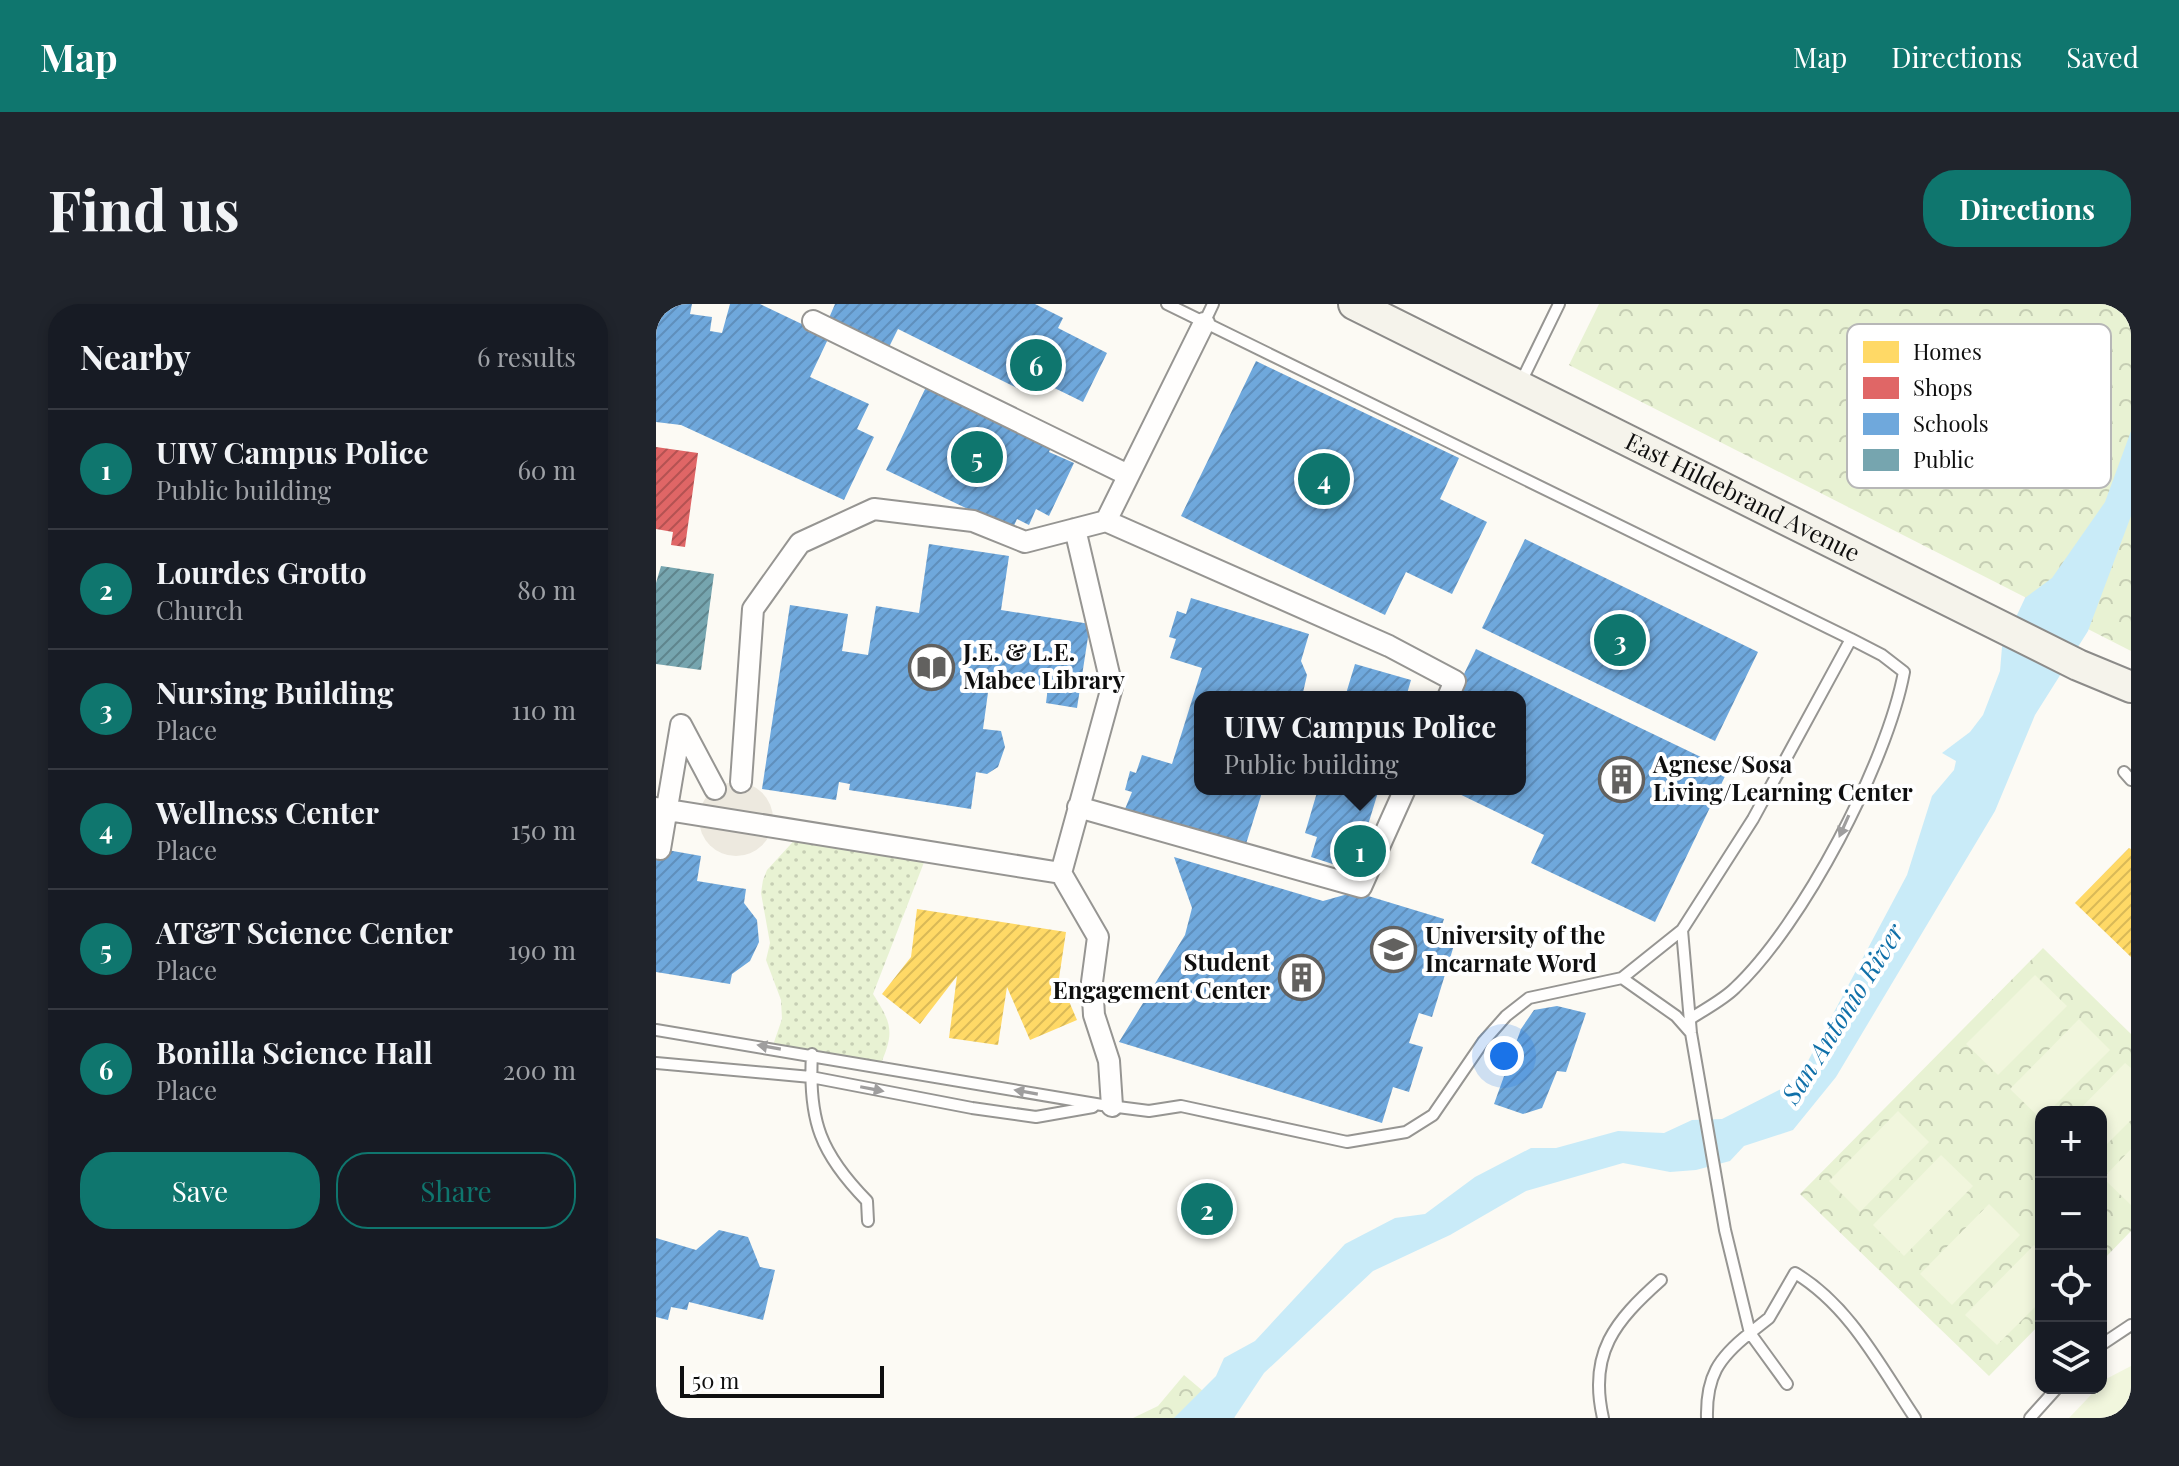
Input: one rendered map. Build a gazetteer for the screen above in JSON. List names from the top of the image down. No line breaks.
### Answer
{"streets":{"main road":["East Hildebrand Avenue"]},"water":["San Antonio River"],"places":{"library":["J.E. & L.E. Mabee Library"],"building":["Agnese/Sosa Living/Learning Center","Student Engagement Center"],"school or university":["University of the Incarnate Word"]},"legend":["Homes","Shops","Schools","Public"],"scale_bar":"50 m","page":{"header":"Map","nav":["Map","Directions","Saved"],"buttons":["Directions",["Save","Share"]],"title":"Find us","heading":["Nearby","6 results"],"pins":["6","5","4","3","1","2"],"list":[{"mark":"1","name":"UIW Campus Police","note":"Public building","value":"60 m"},{"mark":"2","name":"Lourdes Grotto","note":"Church","value":"80 m"},{"mark":"3","name":"Nursing Building","note":"Place","value":"110 m"},{"mark":"4","name":"Wellness Center","note":"Place","value":"150 m"},{"mark":"5","name":"AT&T Science Center","note":"Place","value":"190 m"},{"mark":"6","name":"Bonilla Science Hall","note":"Place","value":"200 m"}],"popup":["UIW Campus Police","Public building"],"map_buttons":["+","−"],"scale":"50 m"}}
